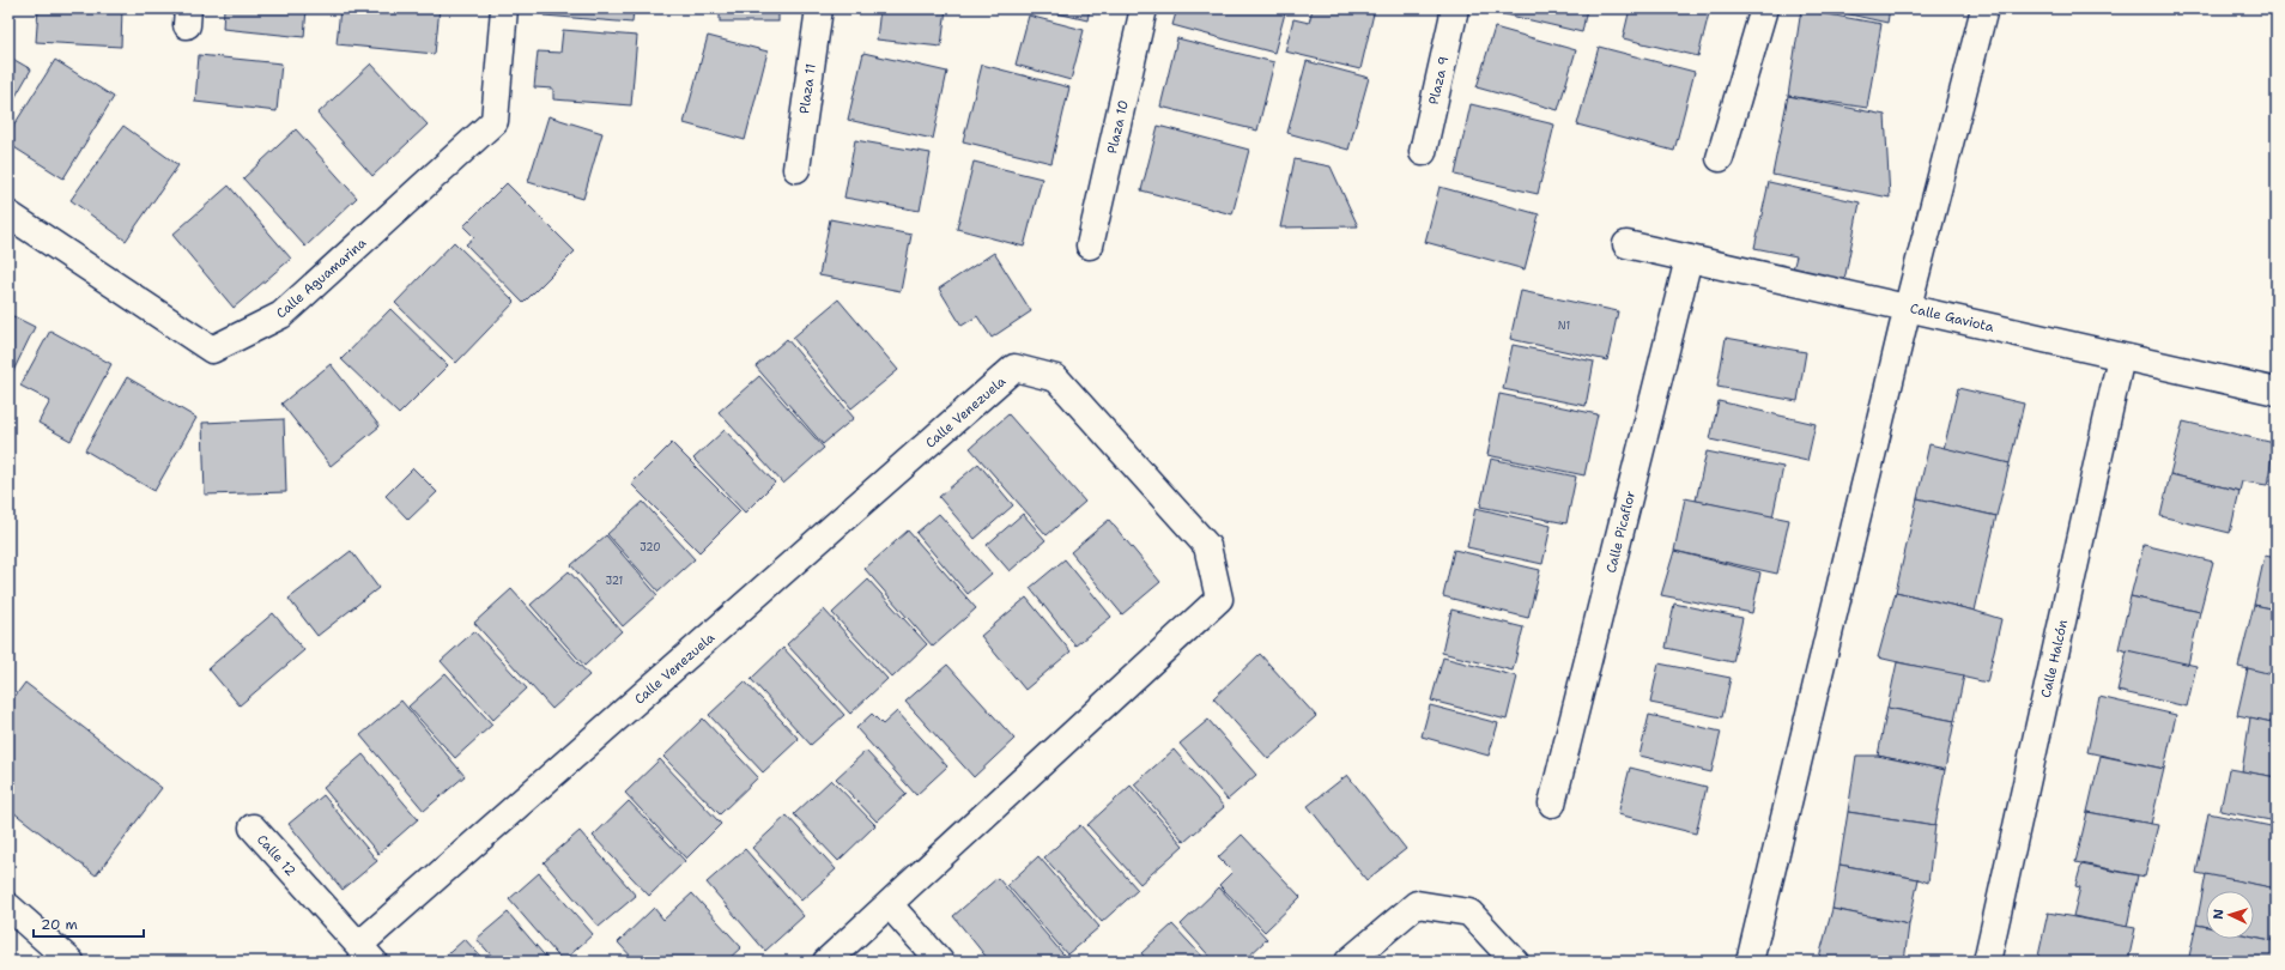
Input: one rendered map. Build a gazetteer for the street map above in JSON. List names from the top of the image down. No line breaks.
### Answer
{"streets":{"street":["Plaza 9","Plaza 11","Plaza 10","Calle Aguamarina","Calle Gaviota","Calle Venezuela","Calle Picaflor","Calle Halcón","Calle 12"]},"crossings":[["Calle Gaviota","Calle Picaflor"],["Calle Gaviota","Calle Halcón"],["Calle Venezuela","Calle 12"]],"house_numbers":["N1","J20","J21"],"scale_bar":"20 m","north":"left"}
